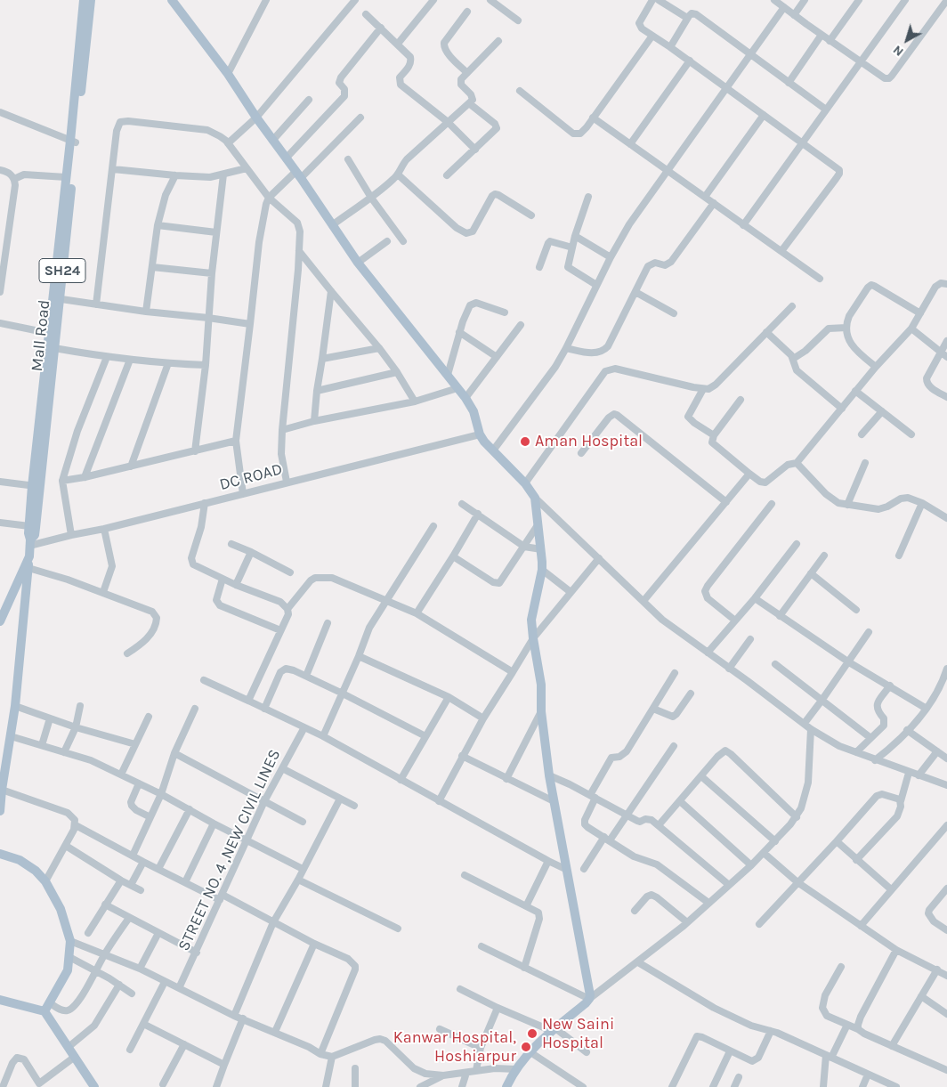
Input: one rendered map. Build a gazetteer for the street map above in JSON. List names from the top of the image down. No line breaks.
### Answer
{"streets":{"main road":["SH24","Mall Road"],"street":["DC ROAD","STREET NO. 4 ,NEW CIVIL LINES"]},"crossings":[["Mall Road","DC ROAD"]],"places":["Aman Hospital","New Saini Hospital","Kanwar Hospital, Hoshiarpur"],"north":"bottom left"}
